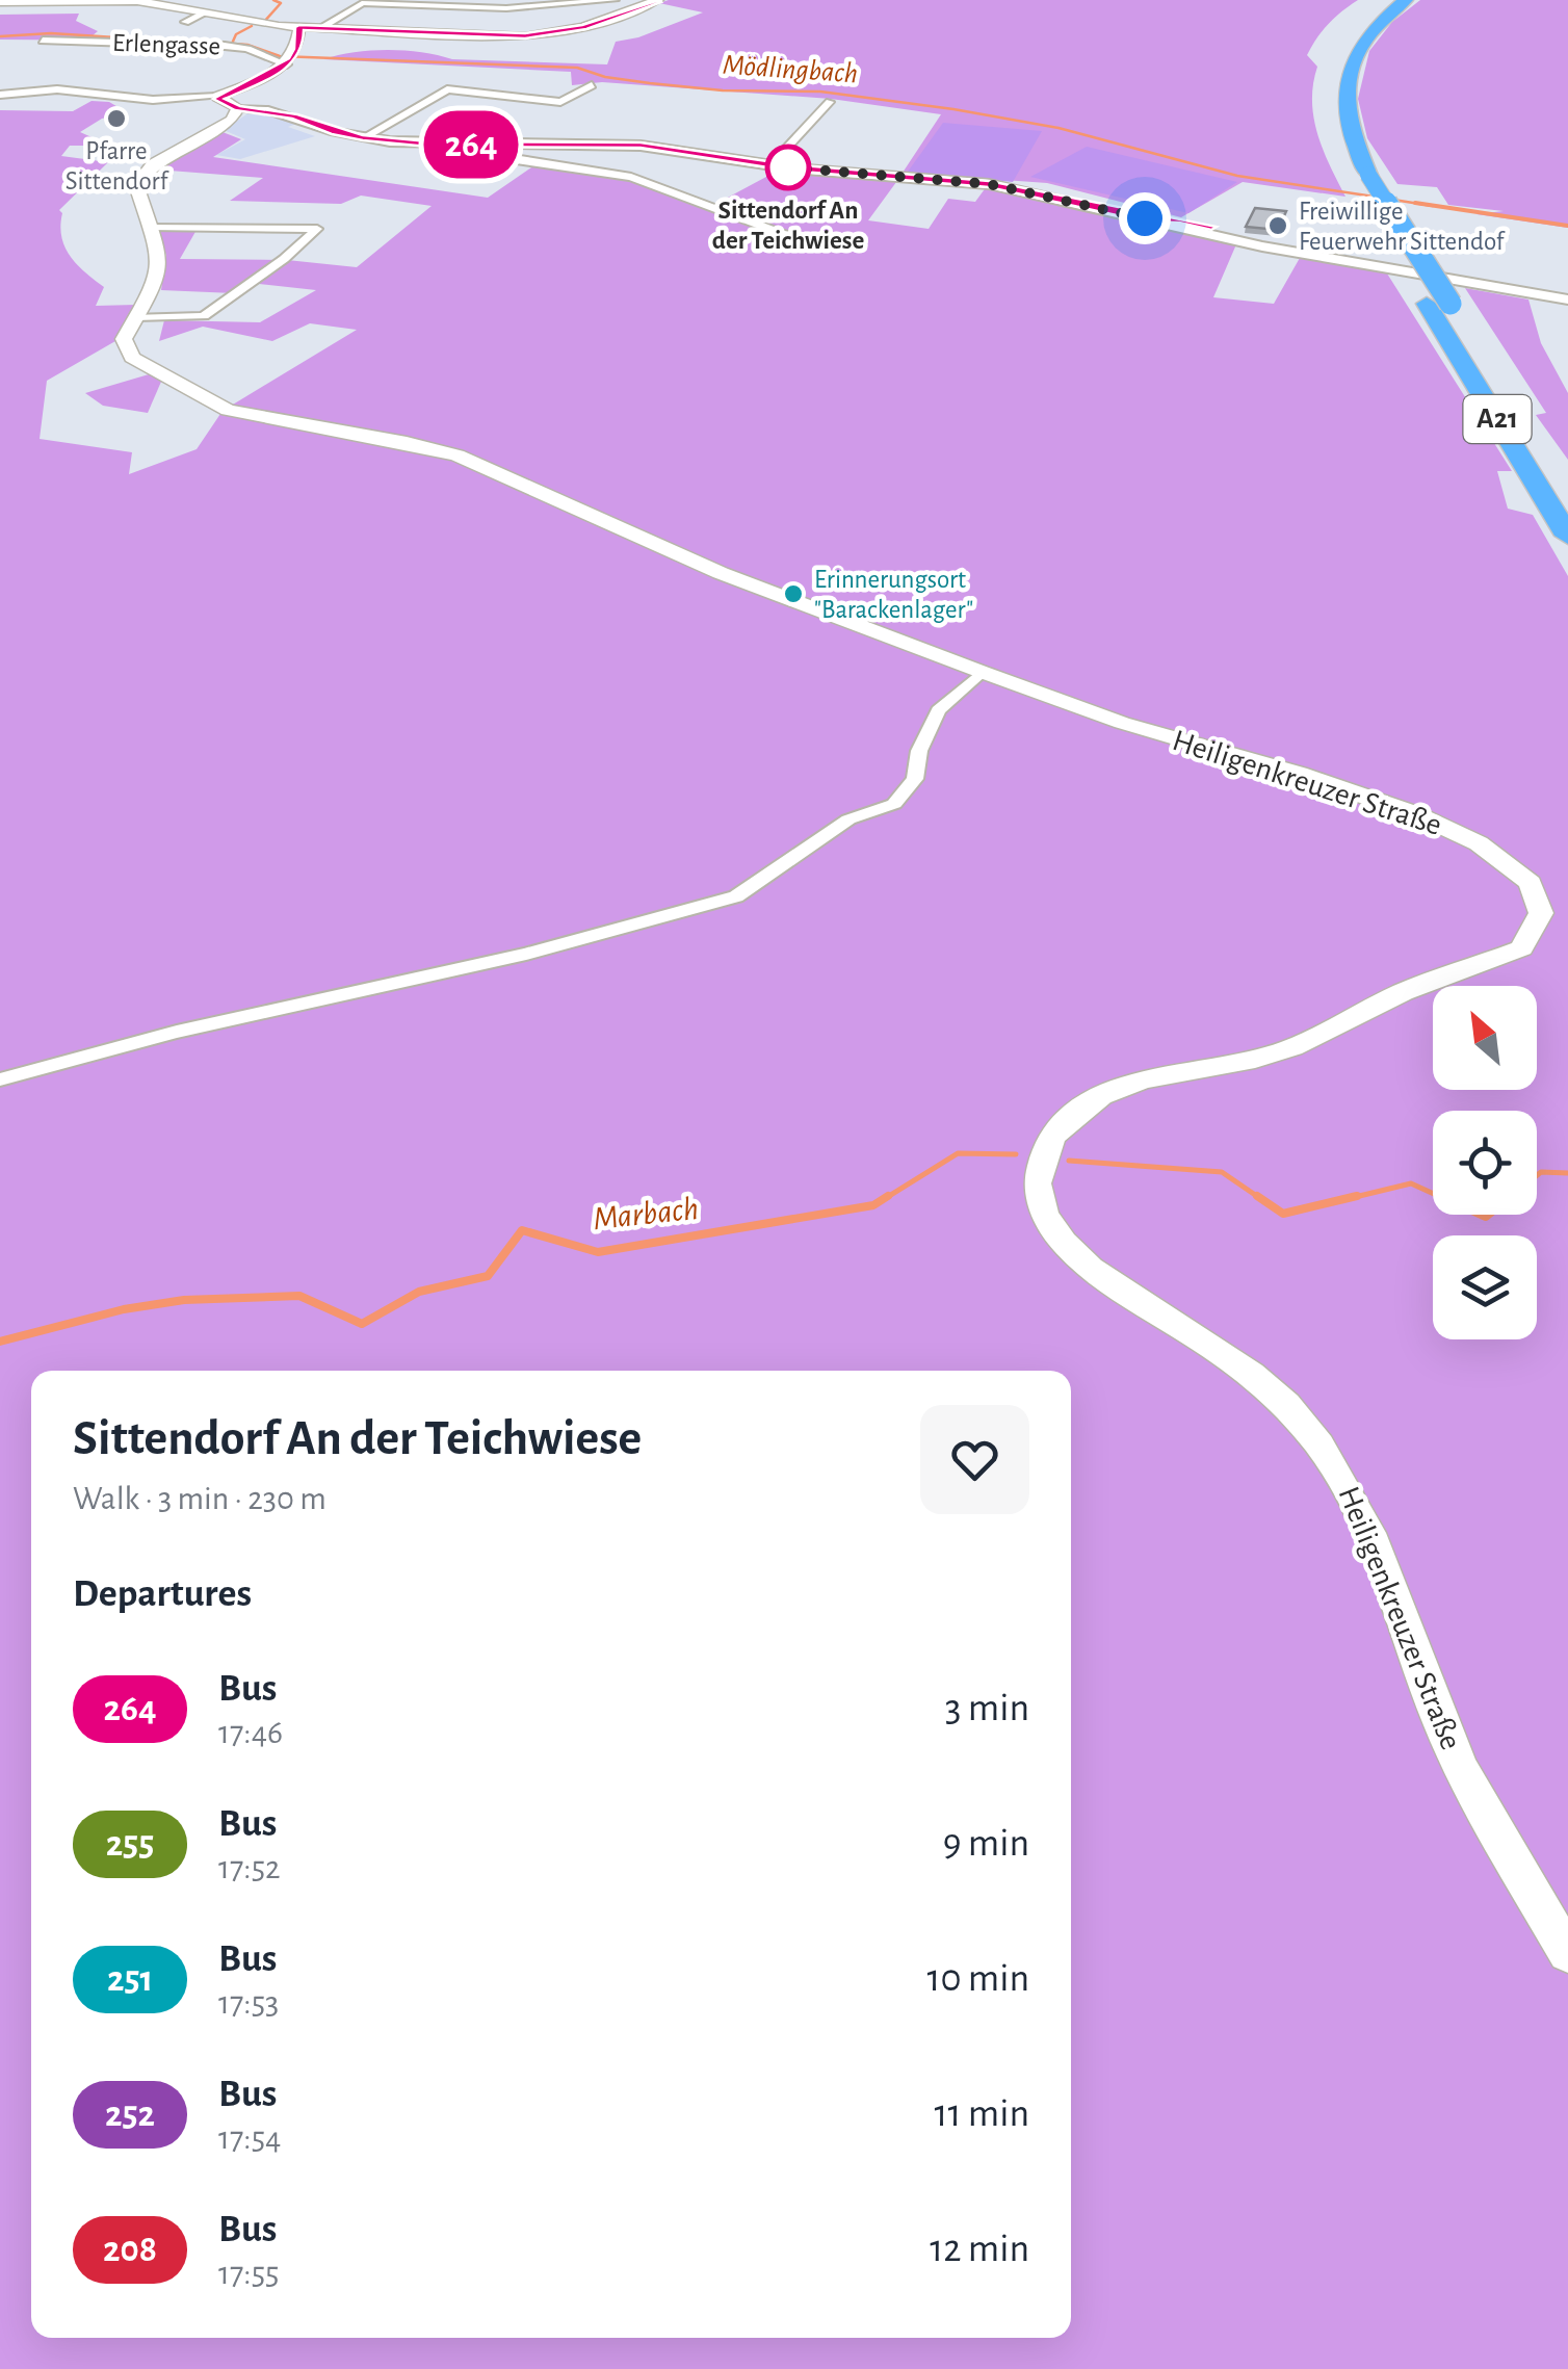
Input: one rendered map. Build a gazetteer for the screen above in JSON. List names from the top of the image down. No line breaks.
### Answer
{"streets":{"highway":["A21"],"main road":["Heiligenkreuzer Straße"],"street":["Erlengasse"]},"water":["Mödlingbach","Marbach"],"places":["Pfarre Sittendorf","Sittendorf An der Teichwiese","Freiwillige Feuerwehr Sittendof","Erinnerungsort \"Barackenlager\""],"lines":["bus line 264"],"north":"top left","page":{"on_map":"264","heading":[["Sittendorf An der Teichwiese","Walk · 3 min · 230 m"],"Departures"],"list":[{"mark":"264","name":"Bus","note":"17:46","value":"3 min"},{"mark":"255","name":"Bus","note":"17:52","value":"9 min"},{"mark":"251","name":"Bus","note":"17:53","value":"10 min"},{"mark":"252","name":"Bus","note":"17:54","value":"11 min"},{"mark":"208","name":"Bus","note":"17:55","value":"12 min"}]}}
